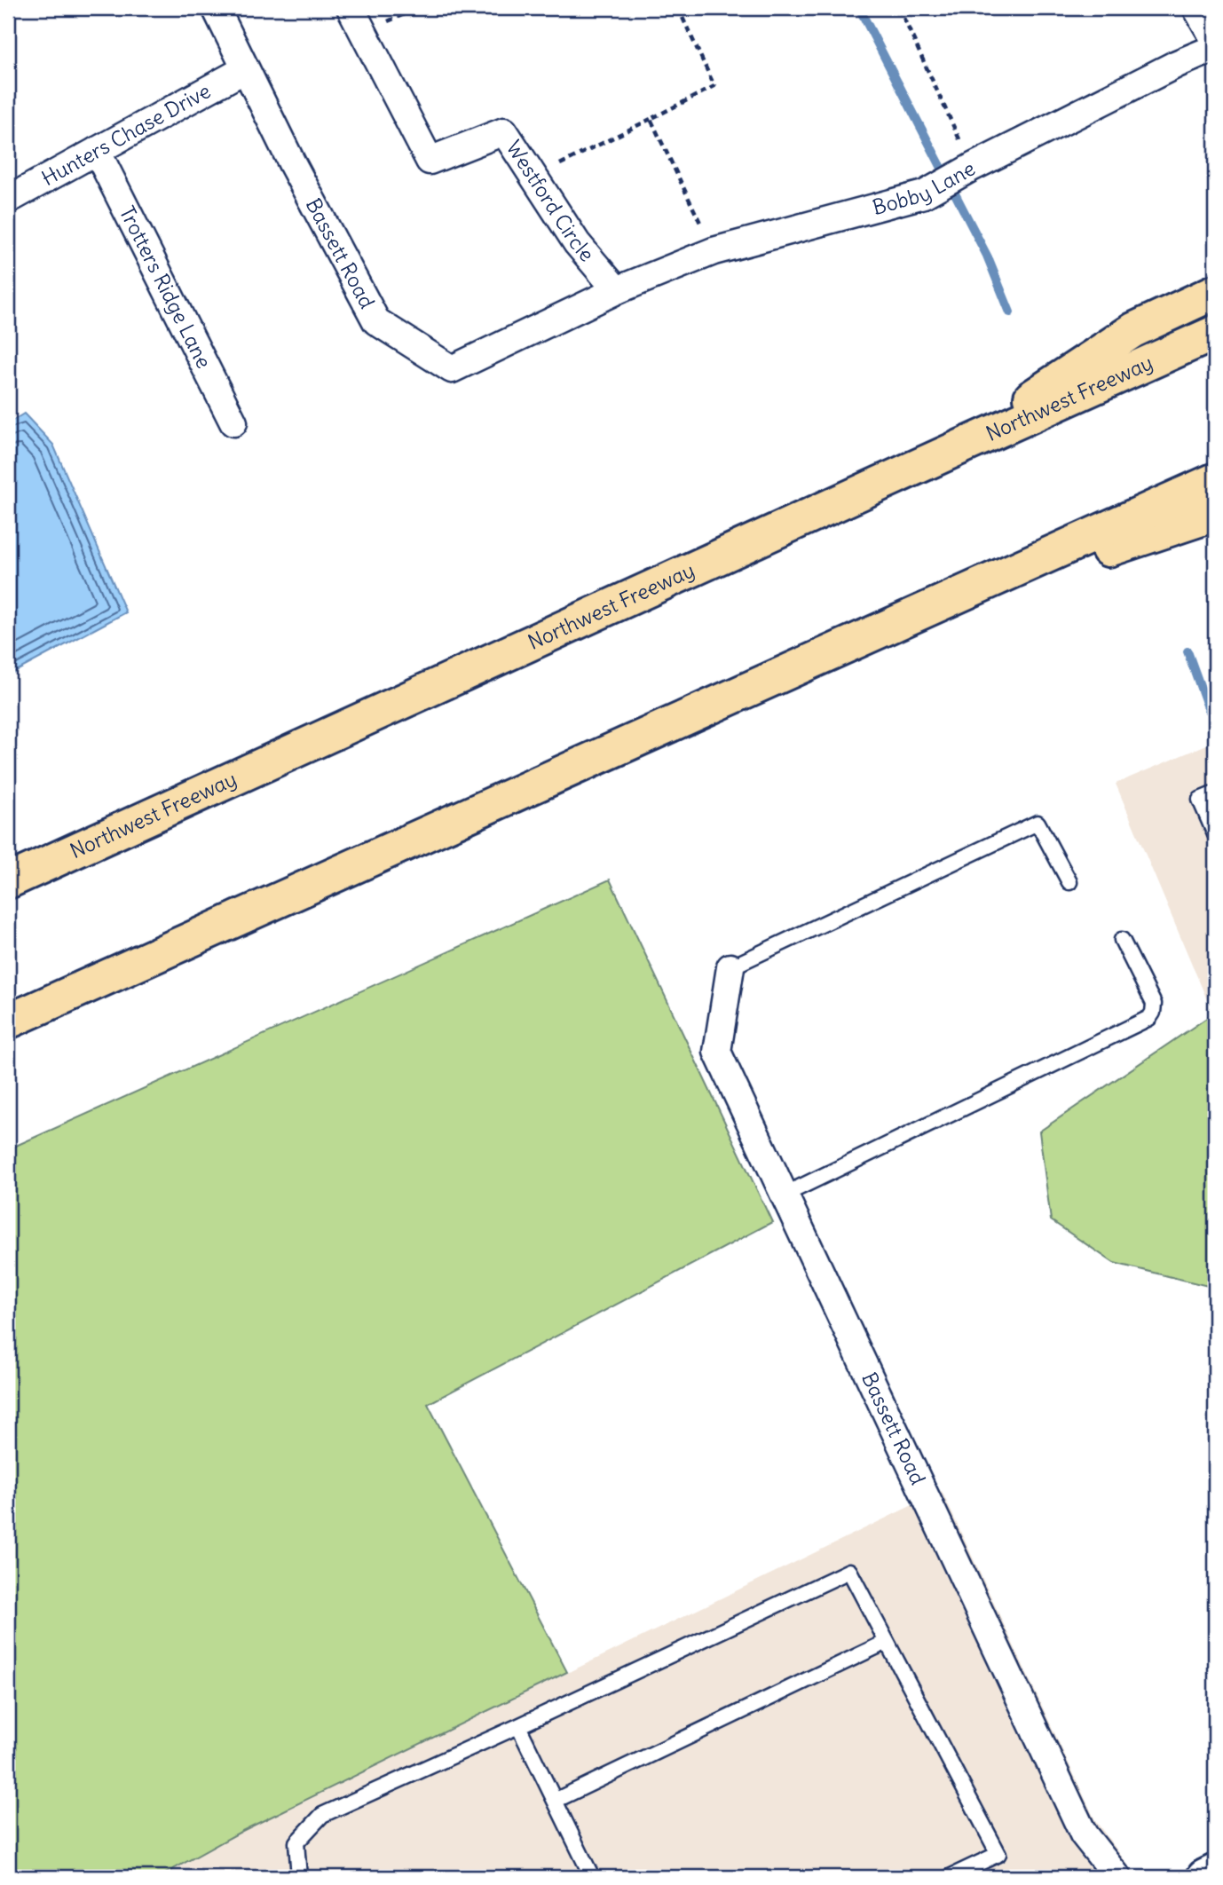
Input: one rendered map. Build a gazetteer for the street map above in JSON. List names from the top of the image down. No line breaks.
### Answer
{"streets":{"highway":["Northwest Freeway"],"street":["Hunters Chase Drive","Bobby Lane","Westford Circle","Bassett Road","Trotters Ridge Lane"]},"crossings":[["Hunters Chase Drive","Bassett Road"],["Hunters Chase Drive","Trotters Ridge Lane"],["Bobby Lane","Westford Circle"],["Bobby Lane","Bassett Road"],["Westford Circle","Bassett Road"]]}
